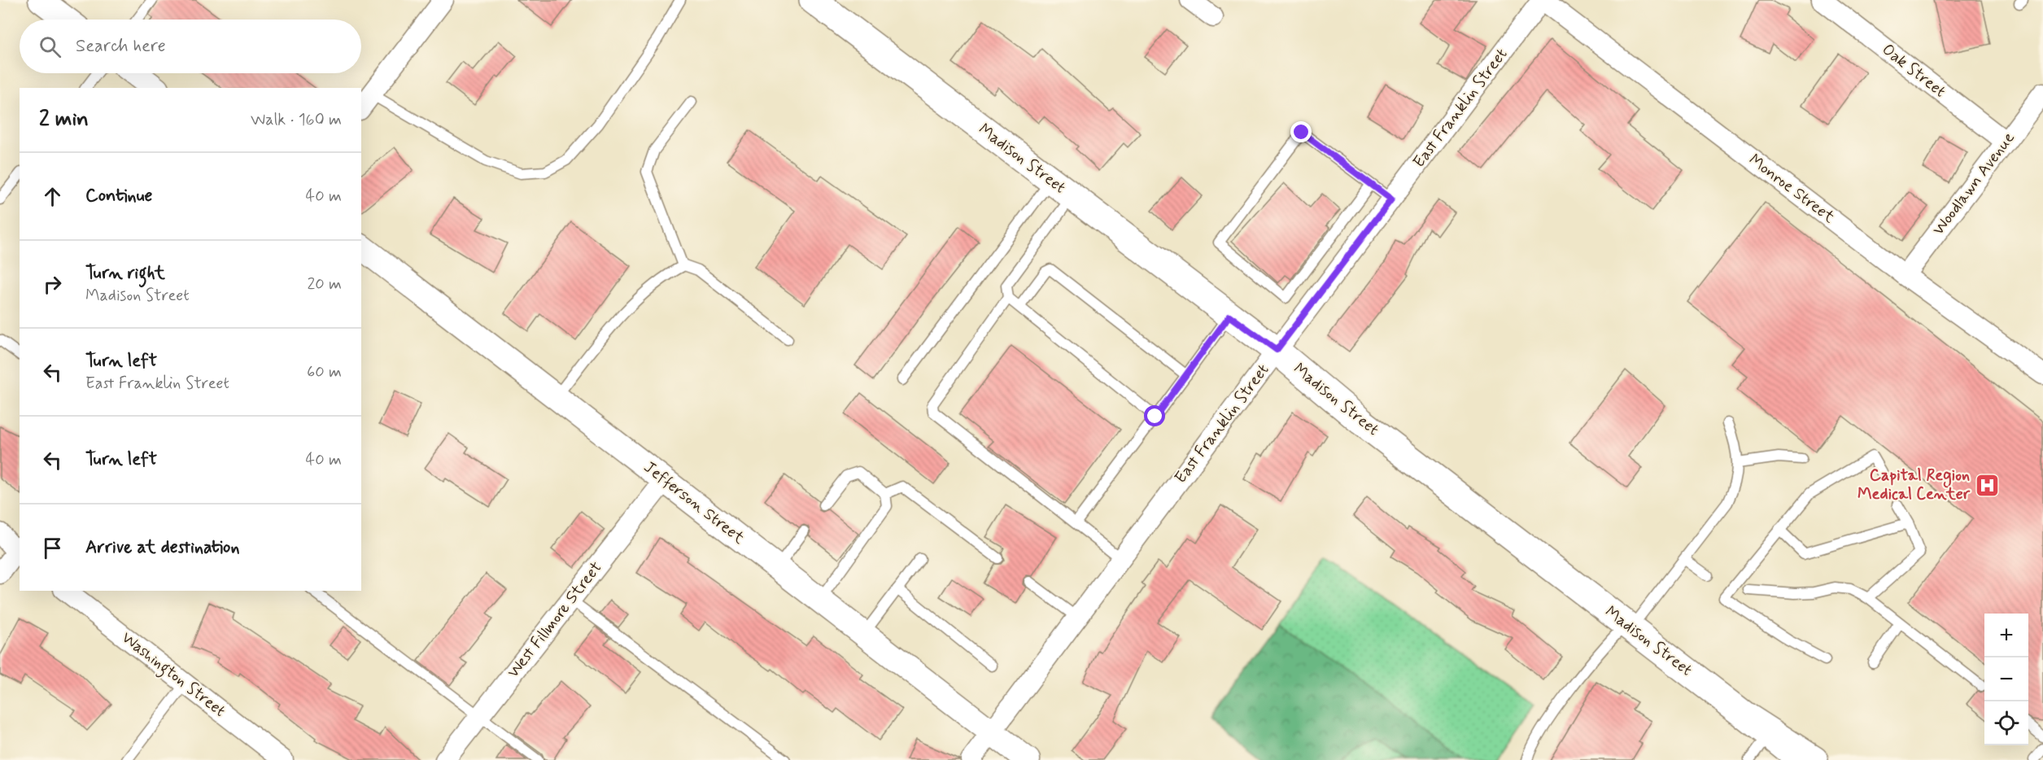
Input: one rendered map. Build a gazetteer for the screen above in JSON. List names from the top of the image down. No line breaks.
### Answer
{"streets":{"main road":["Madison Street"],"street":["Oak Street","East Franklin Street","Woodlawn Avenue","Monroe Street","Jefferson Street","West Fillmore Street","Washington Street"]},"crossings":[["Oak Street","Woodlawn Avenue"],["East Franklin Street","Madison Street"],["East Franklin Street","Monroe Street"],["East Franklin Street","Jefferson Street"],["Woodlawn Avenue","Monroe Street"],["Jefferson Street","West Fillmore Street"]],"places":{"hospital":["Capital Region Medical Center"]},"page":{"search":"Search here","heading":["2 min","Walk · 160 m"],"list":[["Continue","40 m"],["Turn right","Madison Street","20 m"],["Turn left","East Franklin Street","60 m"],["Turn left","40 m"],"Arrive at destination"],"map_buttons":["+","−"]}}
